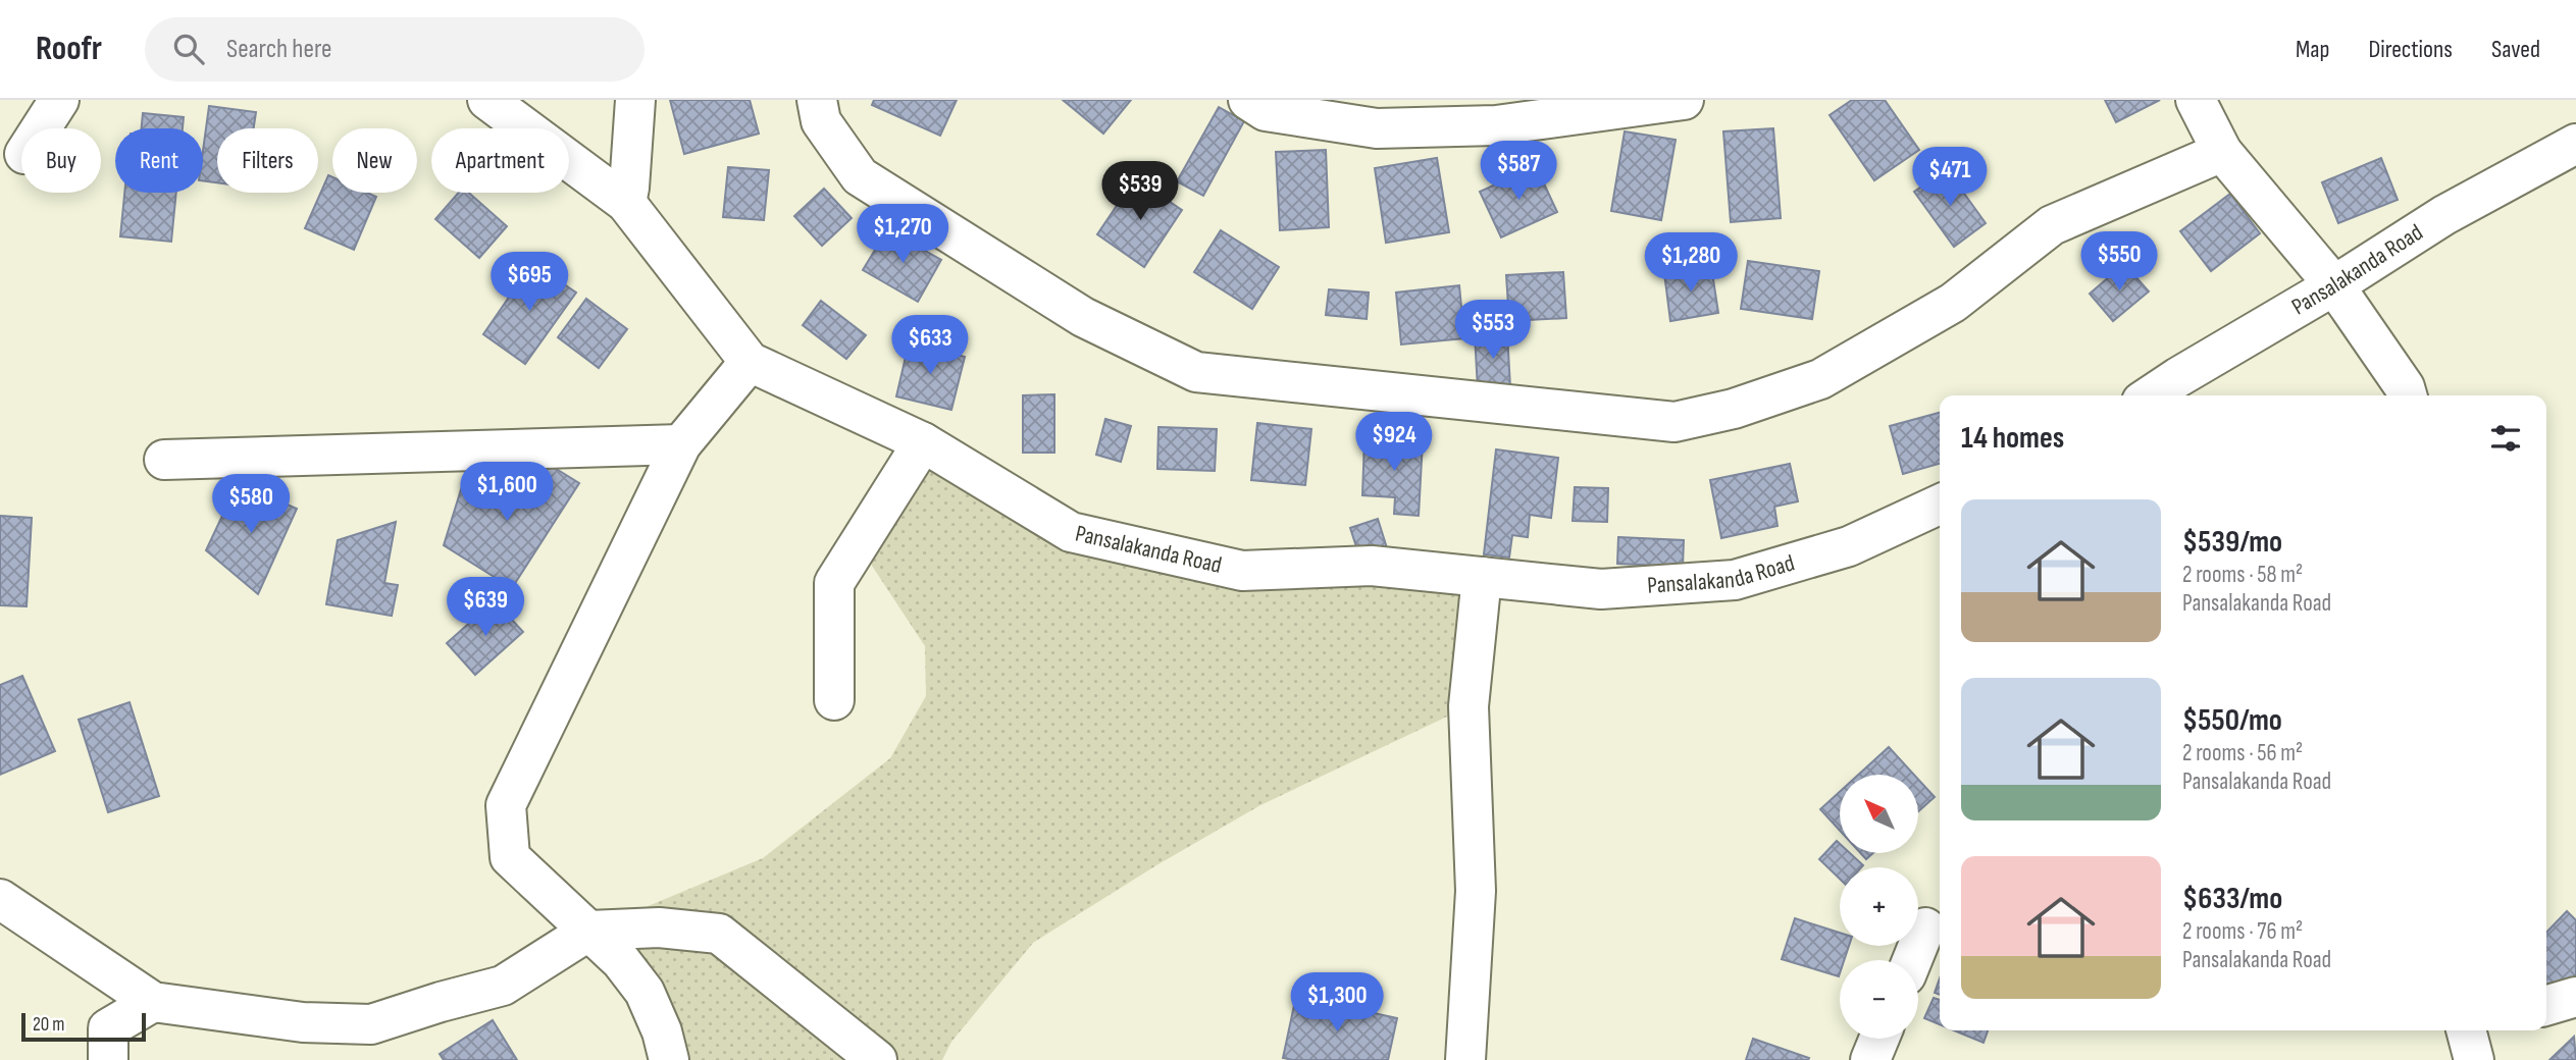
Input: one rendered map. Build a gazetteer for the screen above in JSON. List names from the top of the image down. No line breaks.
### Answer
{"streets":{"street":["Pansalakanda Road"]},"scale_bar":"20 m","north":"top left","page":{"header":"Roofr","search":"Search here","nav":["Map","Directions","Saved"],"chip":["Buy","Rent","Filters","New","Apartment"],"price":["$587","$471","$539","$1,270","$550","$1,280","$695","$553","$633","$924","$1,600","$580","$639","$1,300"],"heading":"14 homes","list":[{"name":"$539/mo","note":"2 rooms · 58 m² · Pansalakanda Road"},{"name":"$550/mo","note":"2 rooms · 56 m² · Pansalakanda Road"},{"name":"$633/mo","note":"2 rooms · 76 m² · Pansalakanda Road"}],"map_buttons":["+","−"],"scale":"20 m"}}
